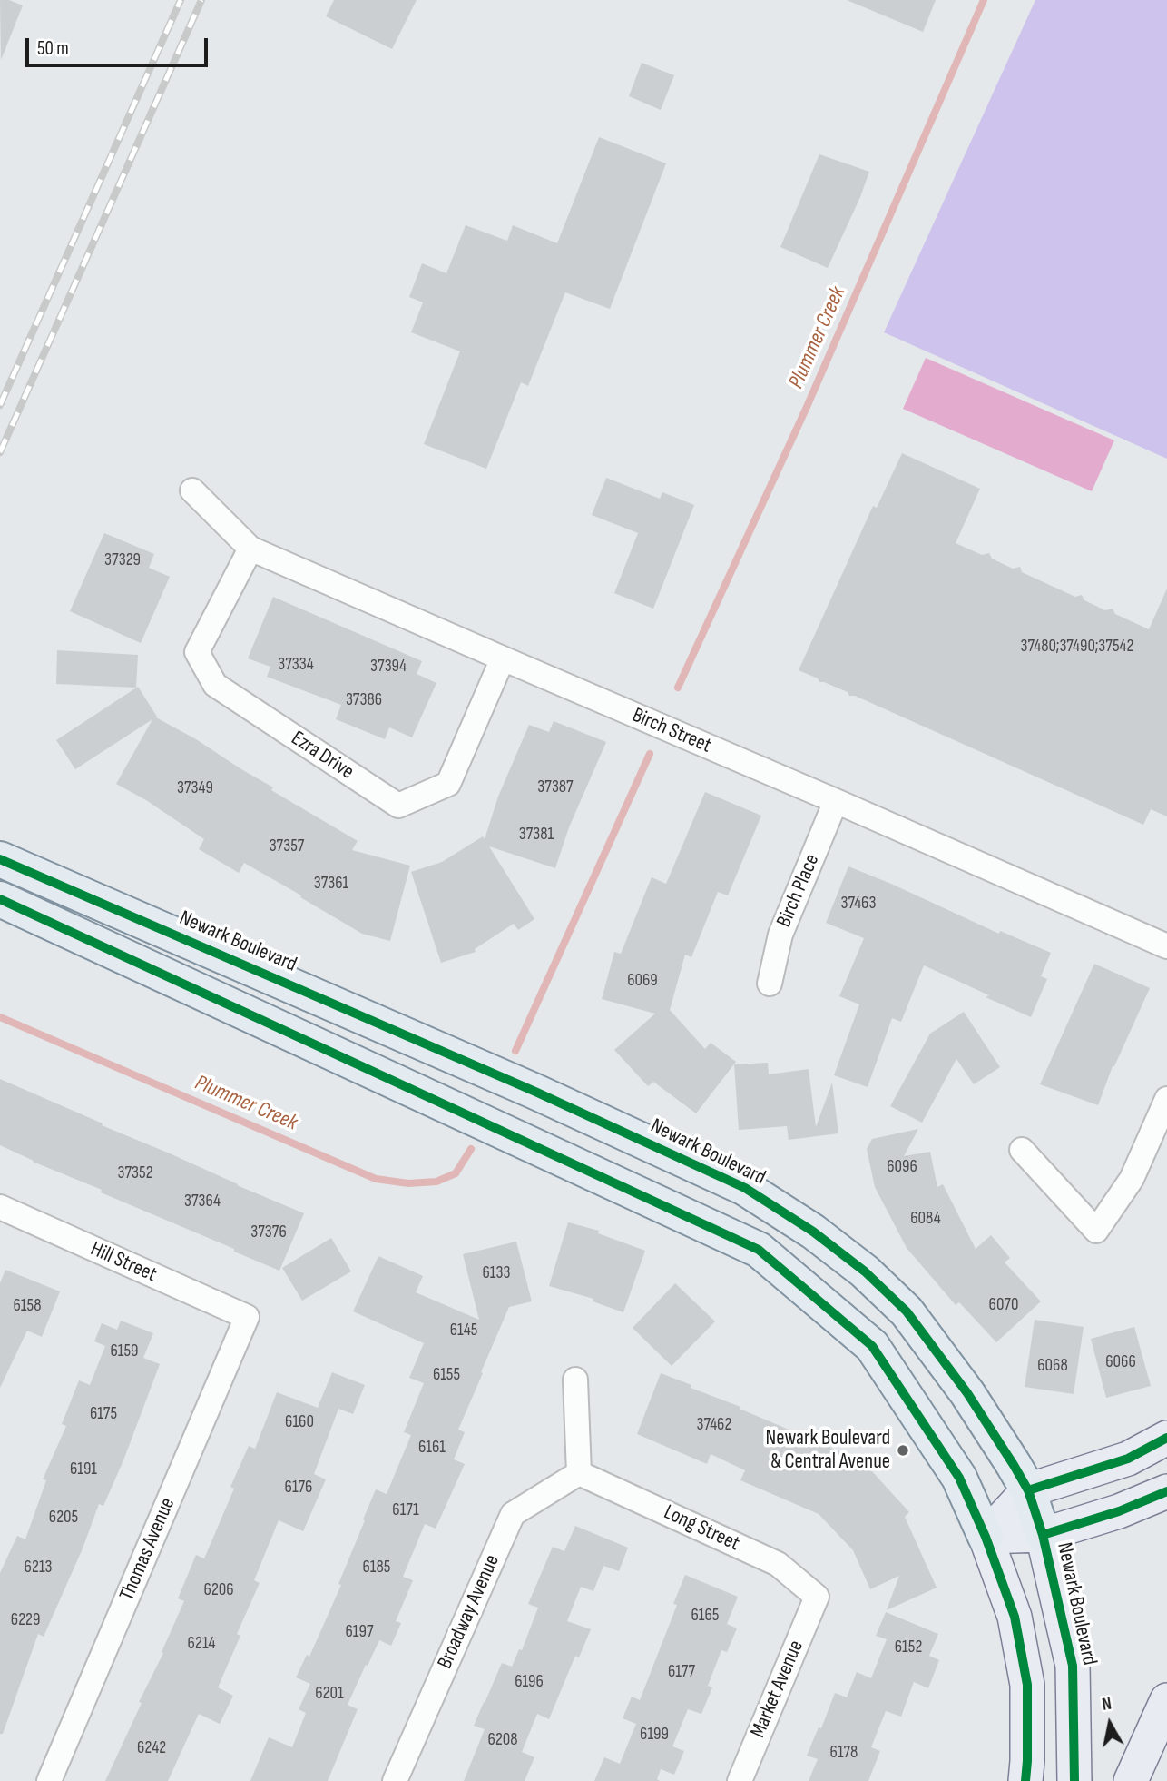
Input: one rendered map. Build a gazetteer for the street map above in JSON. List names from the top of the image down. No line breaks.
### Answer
{"streets":{"main road":["Newark Boulevard"],"street":["Birch Street","Ezra Drive","Birch Place","Hill Street","Long Street","Thomas Avenue","Broadway Avenue","Market Avenue"]},"crossings":[["Birch Street","Ezra Drive"],["Birch Street","Birch Place"],["Hill Street","Thomas Avenue"],["Long Street","Broadway Avenue"],["Long Street","Market Avenue"]],"water":["Plummer Creek"],"places":["Newark Boulevard & Central Avenue"],"house_numbers":["37329","37480;37490;37542","37334","37394","37386","37387","37349","37381","37357","37361","37463","6069","6096","37352","37364","6084","37376","6133","6070","6158","6145","6159","6066","6068","6155","6175","6160","37462","6161","6191","6176","6171","6205","6213","6185","6206","6165","6229","6197","6214","6152","6177","6196","6201","6199","6208","6242","6178"],"scale_bar":"50 m","north":"top"}
